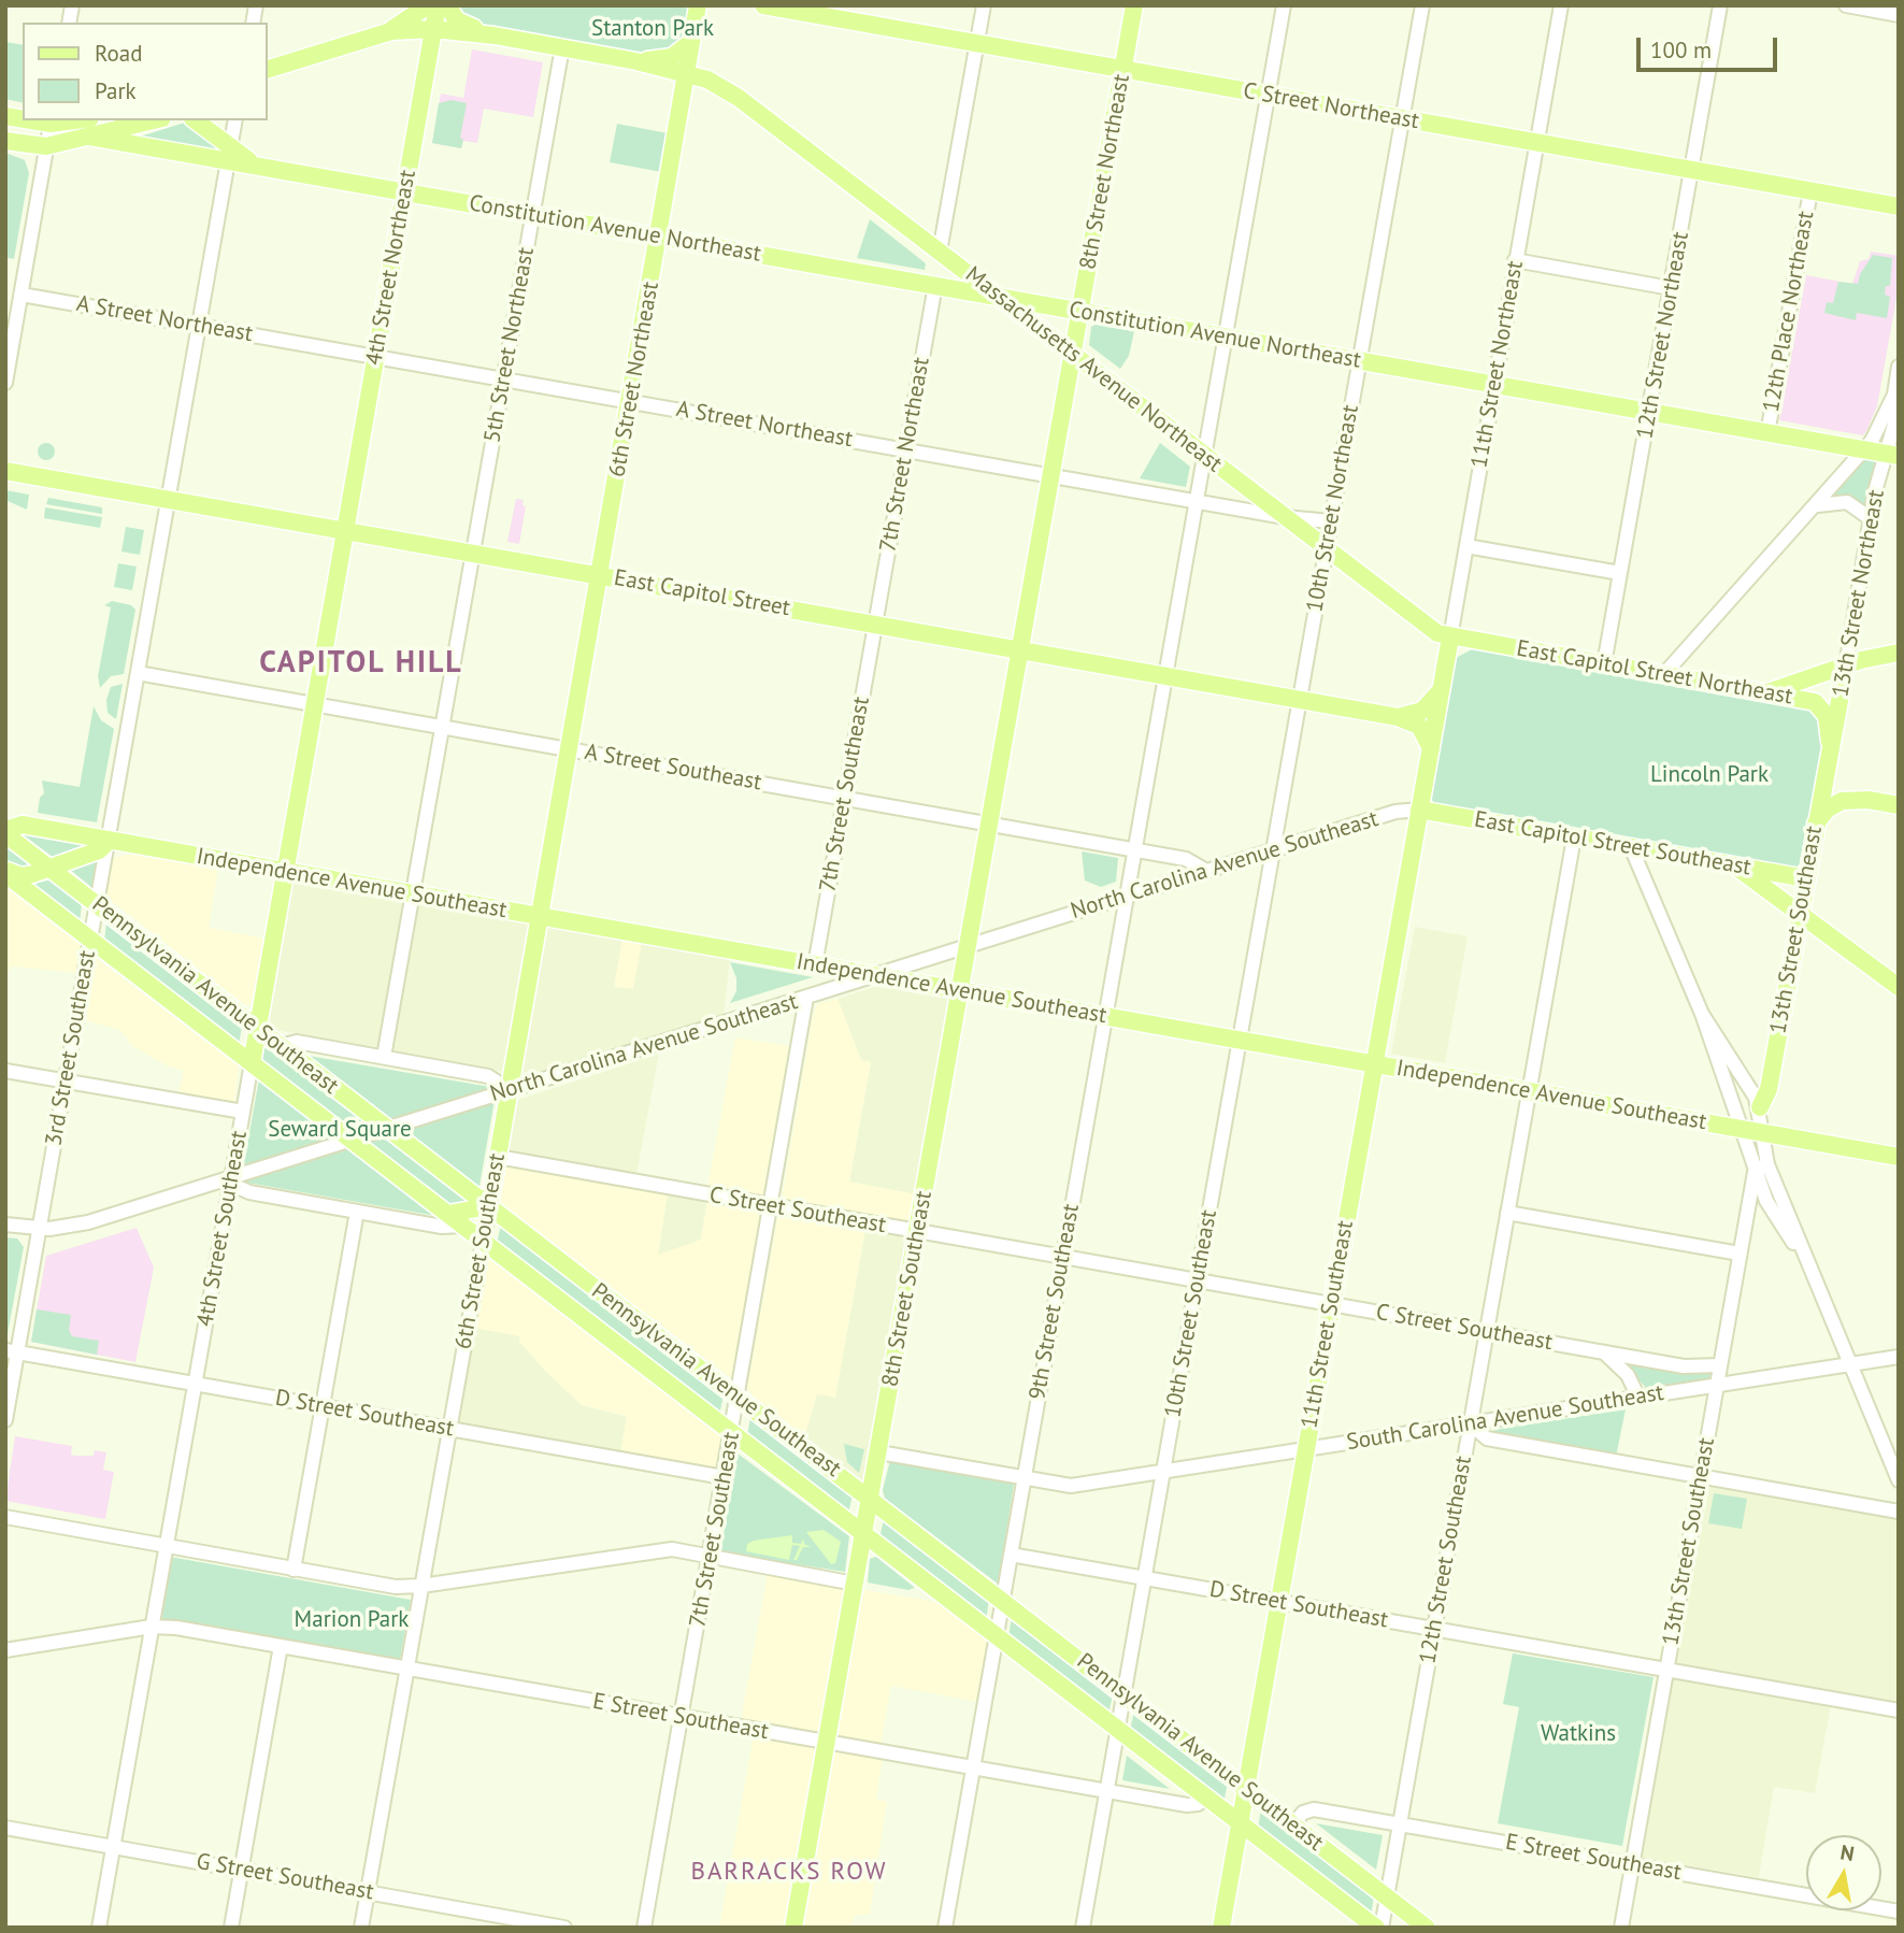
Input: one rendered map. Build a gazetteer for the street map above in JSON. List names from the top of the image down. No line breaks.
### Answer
{"streets":{"main road":["C Street Northeast","8th Street Northeast","Constitution Avenue Northeast","4th Street Northeast","11th Street Northeast","Massachusetts Avenue Northeast","6th Street Northeast","East Capitol Street","13th Street Northeast","East Capitol Street Northeast","East Capitol Street Southeast","Independence Avenue Southeast","13th Street Southeast","Pennsylvania Avenue Southeast","4th Street Southeast","6th Street Southeast","8th Street Southeast","11th Street Southeast"],"street":["12th Place Northeast","A Street Northeast","12th Street Northeast","5th Street Northeast","7th Street Northeast","10th Street Northeast","A Street Southeast","7th Street Southeast","North Carolina Avenue Southeast","3rd Street Southeast","C Street Southeast","9th Street Southeast","10th Street Southeast","D Street Southeast","South Carolina Avenue Southeast","12th Street Southeast","E Street Southeast","G Street Southeast"]},"crossings":[["C Street Northeast","8th Street Northeast"],["C Street Northeast","12th Place Northeast"],["C Street Northeast","12th Street Northeast"],["C Street Northeast","11th Street Northeast"],["C Street Northeast","10th Street Northeast"],["C Street Northeast","9th Street Southeast"],["8th Street Northeast","Constitution Avenue Northeast"],["8th Street Northeast","A Street Northeast"],["8th Street Northeast","Massachusetts Avenue Northeast"],["8th Street Northeast","East Capitol Street"],["8th Street Northeast","8th Street Southeast"],["Constitution Avenue Northeast","4th Street Northeast"],["Constitution Avenue Northeast","12th Place Northeast"],["Constitution Avenue Northeast","12th Street Northeast"],["Constitution Avenue Northeast","5th Street Northeast"],["Constitution Avenue Northeast","11th Street Northeast"],["Constitution Avenue Northeast","Massachusetts Avenue Northeast"],["Constitution Avenue Northeast","6th Street Northeast"],["Constitution Avenue Northeast","7th Street Northeast"],["Constitution Avenue Northeast","10th Street Northeast"],["Constitution Avenue Northeast","13th Street Northeast"],["Constitution Avenue Northeast","3rd Street Southeast"],["Constitution Avenue Northeast","9th Street Southeast"],["4th Street Northeast","A Street Northeast"],["4th Street Northeast","East Capitol Street"],["4th Street Northeast","4th Street Southeast"],["A Street Northeast","5th Street Northeast"],["A Street Northeast","Massachusetts Avenue Northeast"],["A Street Northeast","6th Street Northeast"],["A Street Northeast","7th Street Northeast"],["A Street Northeast","10th Street Northeast"],["A Street Northeast","3rd Street Southeast"],["A Street Northeast","9th Street Southeast"],["12th Street Northeast","East Capitol Street Northeast"],["5th Street Northeast","East Capitol Street"],["5th Street Northeast","A Street Southeast"],["5th Street Northeast","Independence Avenue Southeast"],["11th Street Northeast","Massachusetts Avenue Northeast"],["11th Street Northeast","East Capitol Street Northeast"],["11th Street Northeast","11th Street Southeast"],["Massachusetts Avenue Northeast","6th Street Northeast"],["Massachusetts Avenue Northeast","10th Street Northeast"],["Massachusetts Avenue Northeast","East Capitol Street Northeast"],["Massachusetts Avenue Northeast","9th Street Southeast"],["6th Street Northeast","East Capitol Street"],["6th Street Northeast","6th Street Southeast"],["7th Street Northeast","East Capitol Street"],["7th Street Northeast","7th Street Southeast"],["10th Street Northeast","East Capitol Street"],["10th Street Northeast","10th Street Southeast"],["East Capitol Street","7th Street Southeast"],["East Capitol Street","3rd Street Southeast"],["East Capitol Street","4th Street Southeast"],["East Capitol Street","6th Street Southeast"],["East Capitol Street","8th Street Southeast"],["East Capitol Street","9th Street Southeast"],["East Capitol Street","10th Street Southeast"],["13th Street Northeast","East Capitol Street Northeast"],["13th Street Northeast","13th Street Southeast"],["A Street Southeast","7th Street Southeast"],["A Street Southeast","North Carolina Avenue Southeast"],["A Street Southeast","3rd Street Southeast"],["A Street Southeast","4th Street Southeast"],["A Street Southeast","6th Street Southeast"],["A Street Southeast","8th Street Southeast"],["A Street Southeast","9th Street Southeast"],["7th Street Southeast","North Carolina Avenue Southeast"],["7th Street Southeast","Independence Avenue Southeast"],["7th Street Southeast","Pennsylvania Avenue Southeast"],["7th Street Southeast","C Street Southeast"],["7th Street Southeast","D Street Southeast"],["7th Street Southeast","E Street Southeast"],["East Capitol Street Southeast","North Carolina Avenue Southeast"],["East Capitol Street Southeast","13th Street Southeast"],["East Capitol Street Southeast","11th Street Southeast"],["East Capitol Street Southeast","12th Street Southeast"],["North Carolina Avenue Southeast","Independence Avenue Southeast"],["North Carolina Avenue Southeast","Pennsylvania Avenue Southeast"],["North Carolina Avenue Southeast","3rd Street Southeast"],["North Carolina Avenue Southeast","4th Street Southeast"],["North Carolina Avenue Southeast","6th Street Southeast"],["North Carolina Avenue Southeast","8th Street Southeast"],["North Carolina Avenue Southeast","9th Street Southeast"],["North Carolina Avenue Southeast","10th Street Southeast"],["North Carolina Avenue Southeast","11th Street Southeast"],["Independence Avenue Southeast","Pennsylvania Avenue Southeast"],["Independence Avenue Southeast","3rd Street Southeast"],["Independence Avenue Southeast","4th Street Southeast"],["Independence Avenue Southeast","6th Street Southeast"],["Independence Avenue Southeast","8th Street Southeast"],["Independence Avenue Southeast","9th Street Southeast"],["Independence Avenue Southeast","10th Street Southeast"],["Independence Avenue Southeast","11th Street Southeast"],["Independence Avenue Southeast","12th Street Southeast"],["13th Street Southeast","C Street Southeast"],["13th Street Southeast","D Street Southeast"],["13th Street Southeast","South Carolina Avenue Southeast"],["13th Street Southeast","E Street Southeast"],["Pennsylvania Avenue Southeast","3rd Street Southeast"],["Pennsylvania Avenue Southeast","4th Street Southeast"],["Pennsylvania Avenue Southeast","6th Street Southeast"],["Pennsylvania Avenue Southeast","8th Street Southeast"],["Pennsylvania Avenue Southeast","9th Street Southeast"],["Pennsylvania Avenue Southeast","10th Street Southeast"],["Pennsylvania Avenue Southeast","11th Street Southeast"],["Pennsylvania Avenue Southeast","12th Street Southeast"],["Pennsylvania Avenue Southeast","E Street Southeast"],["3rd Street Southeast","D Street Southeast"],["C Street Southeast","6th Street Southeast"],["C Street Southeast","8th Street Southeast"],["C Street Southeast","9th Street Southeast"],["C Street Southeast","10th Street Southeast"],["C Street Southeast","11th Street Southeast"],["C Street Southeast","12th Street Southeast"],["4th Street Southeast","D Street Southeast"],["4th Street Southeast","E Street Southeast"],["4th Street Southeast","G Street Southeast"],["6th Street Southeast","D Street Southeast"],["6th Street Southeast","E Street Southeast"],["6th Street Southeast","G Street Southeast"],["8th Street Southeast","E Street Southeast"],["9th Street Southeast","D Street Southeast"],["9th Street Southeast","South Carolina Avenue Southeast"],["9th Street Southeast","E Street Southeast"],["10th Street Southeast","D Street Southeast"],["10th Street Southeast","South Carolina Avenue Southeast"],["10th Street Southeast","E Street Southeast"],["11th Street Southeast","D Street Southeast"],["11th Street Southeast","South Carolina Avenue Southeast"],["D Street Southeast","12th Street Southeast"],["South Carolina Avenue Southeast","12th Street Southeast"],["12th Street Southeast","E Street Southeast"]],"districts":["CAPITOL HILL","BARRACKS ROW"],"parks":["Stanton Park","Lincoln Park","Seward Square","Marion Park","Watkins"],"legend":["Road","Park"],"scale_bar":"100 m","north":"top"}
